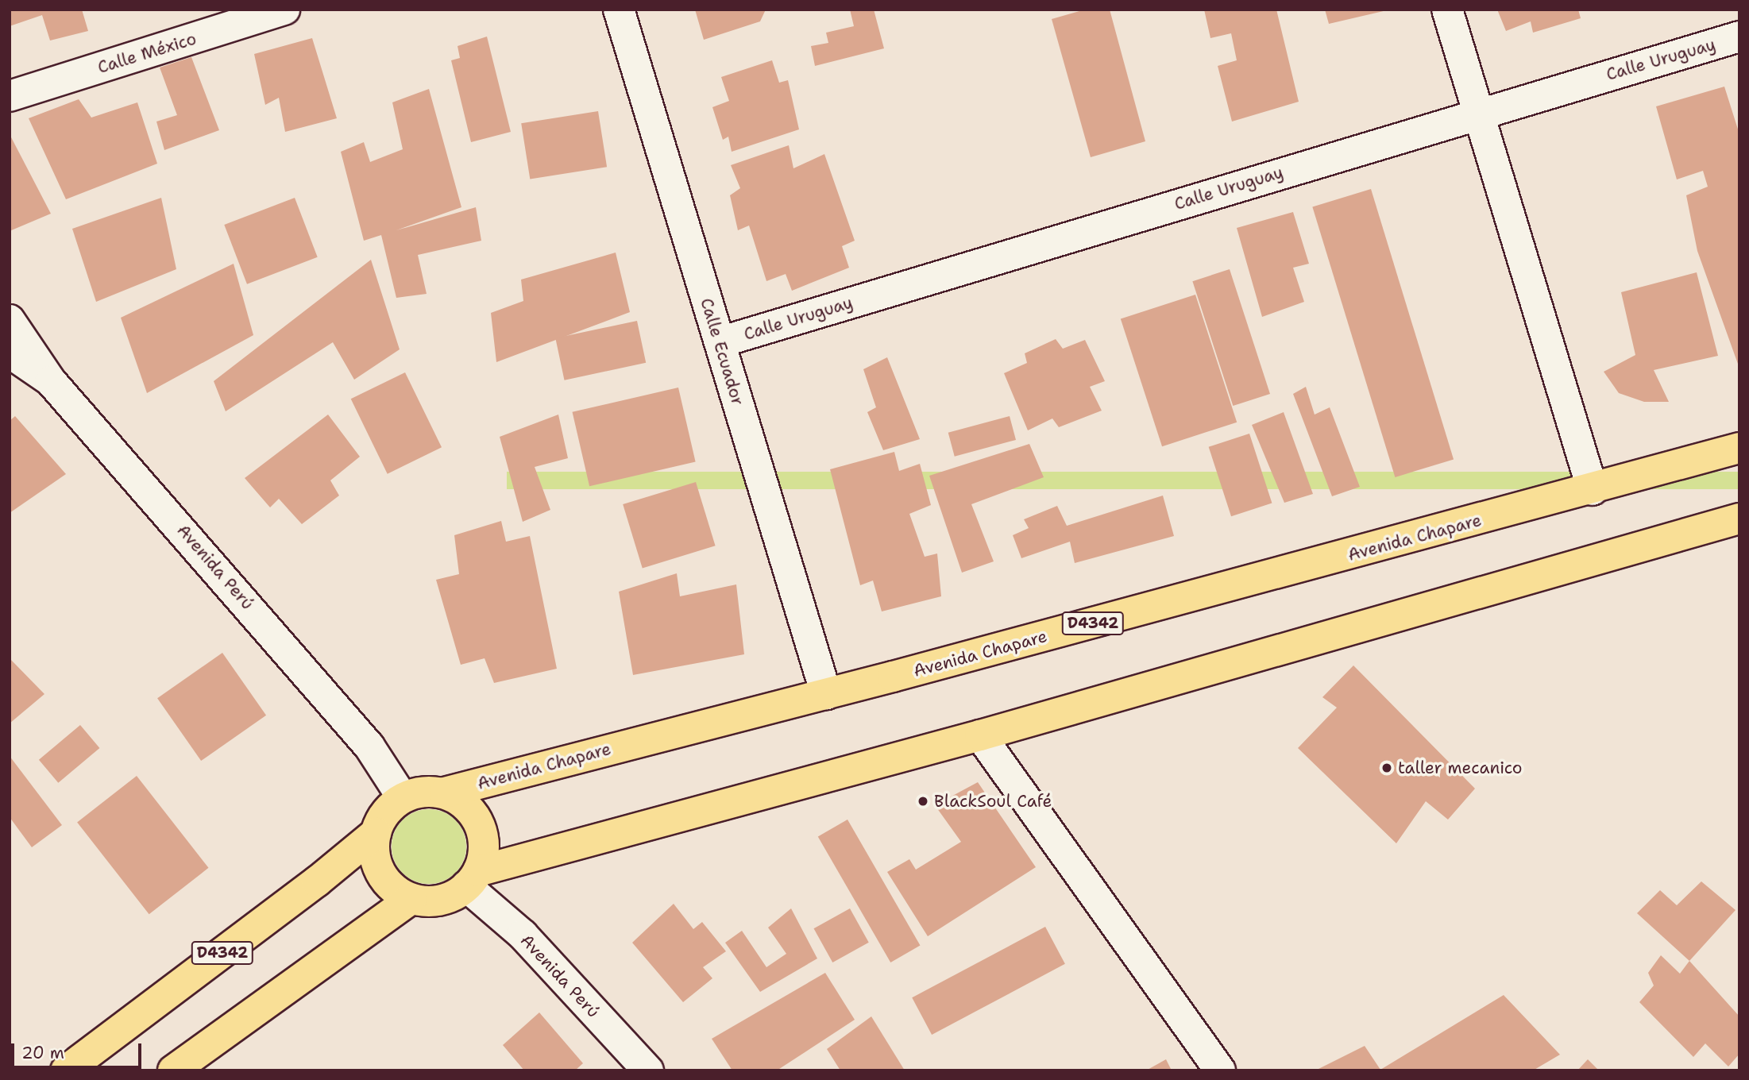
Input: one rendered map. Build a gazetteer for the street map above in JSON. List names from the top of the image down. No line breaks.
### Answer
{"streets":{"main road":["Avenida Chapare","D4342"],"street":["Calle México","Calle Uruguay","Calle Ecuador","Avenida Perú"]},"crossings":[["Calle Uruguay","Calle Ecuador"],["Calle Ecuador","Avenida Chapare"],["Avenida Chapare","Avenida Perú"],["Avenida Chapare","D4342"],["Avenida Perú","D4342"]],"places":["taller mecanico","BlackSoul Café"],"scale_bar":"20 m"}
